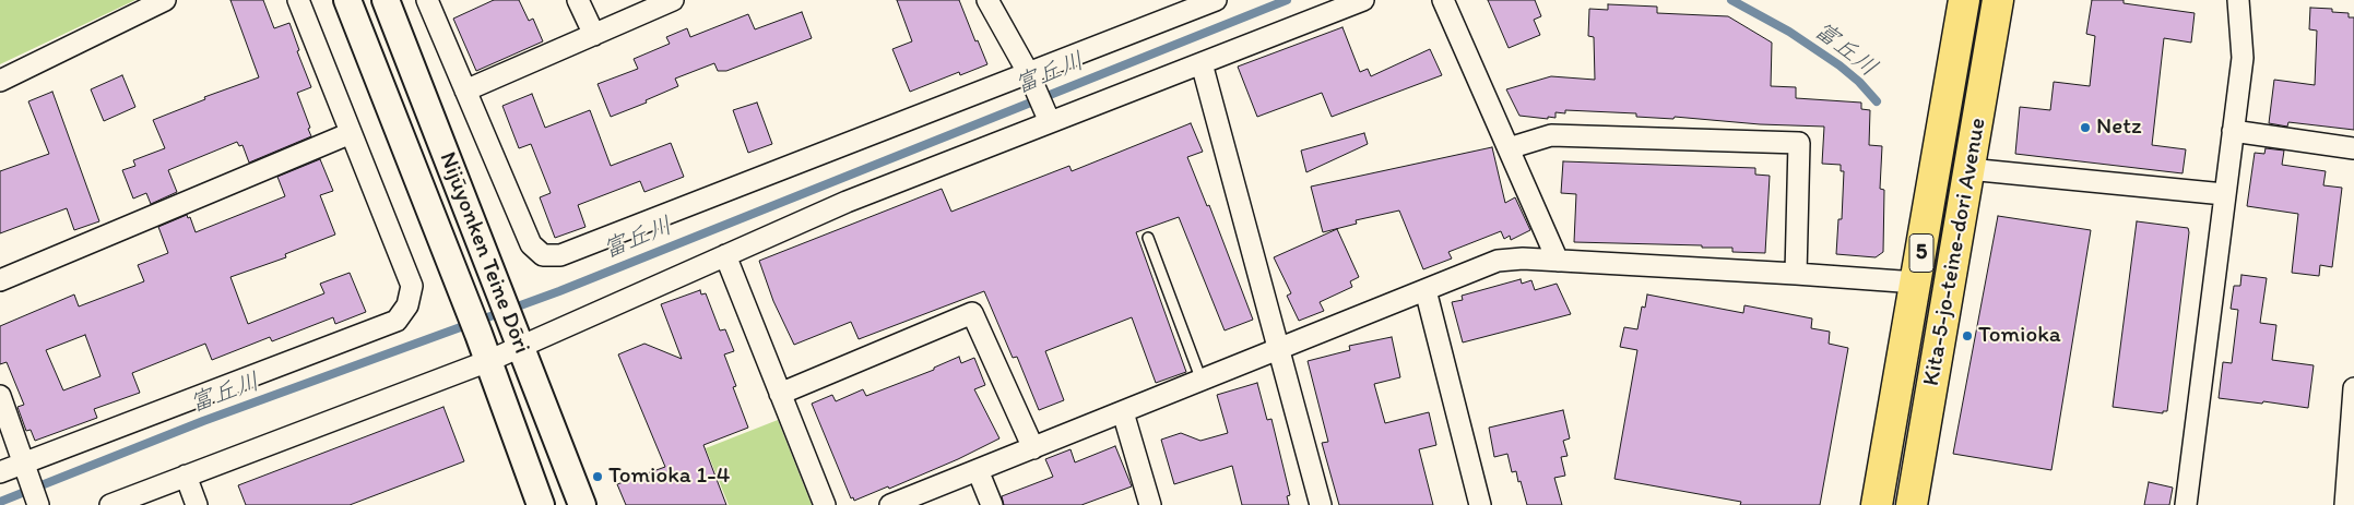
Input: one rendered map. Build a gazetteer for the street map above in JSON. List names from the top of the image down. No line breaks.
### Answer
{"streets":{"highway":["Kita-5-jo-teine-dori Avenue","5"],"street":["Nijūyonken Teine Dōri"]},"water":["富丘川"],"places":["Netz","Tomioka","Tomioka 1-4"]}
